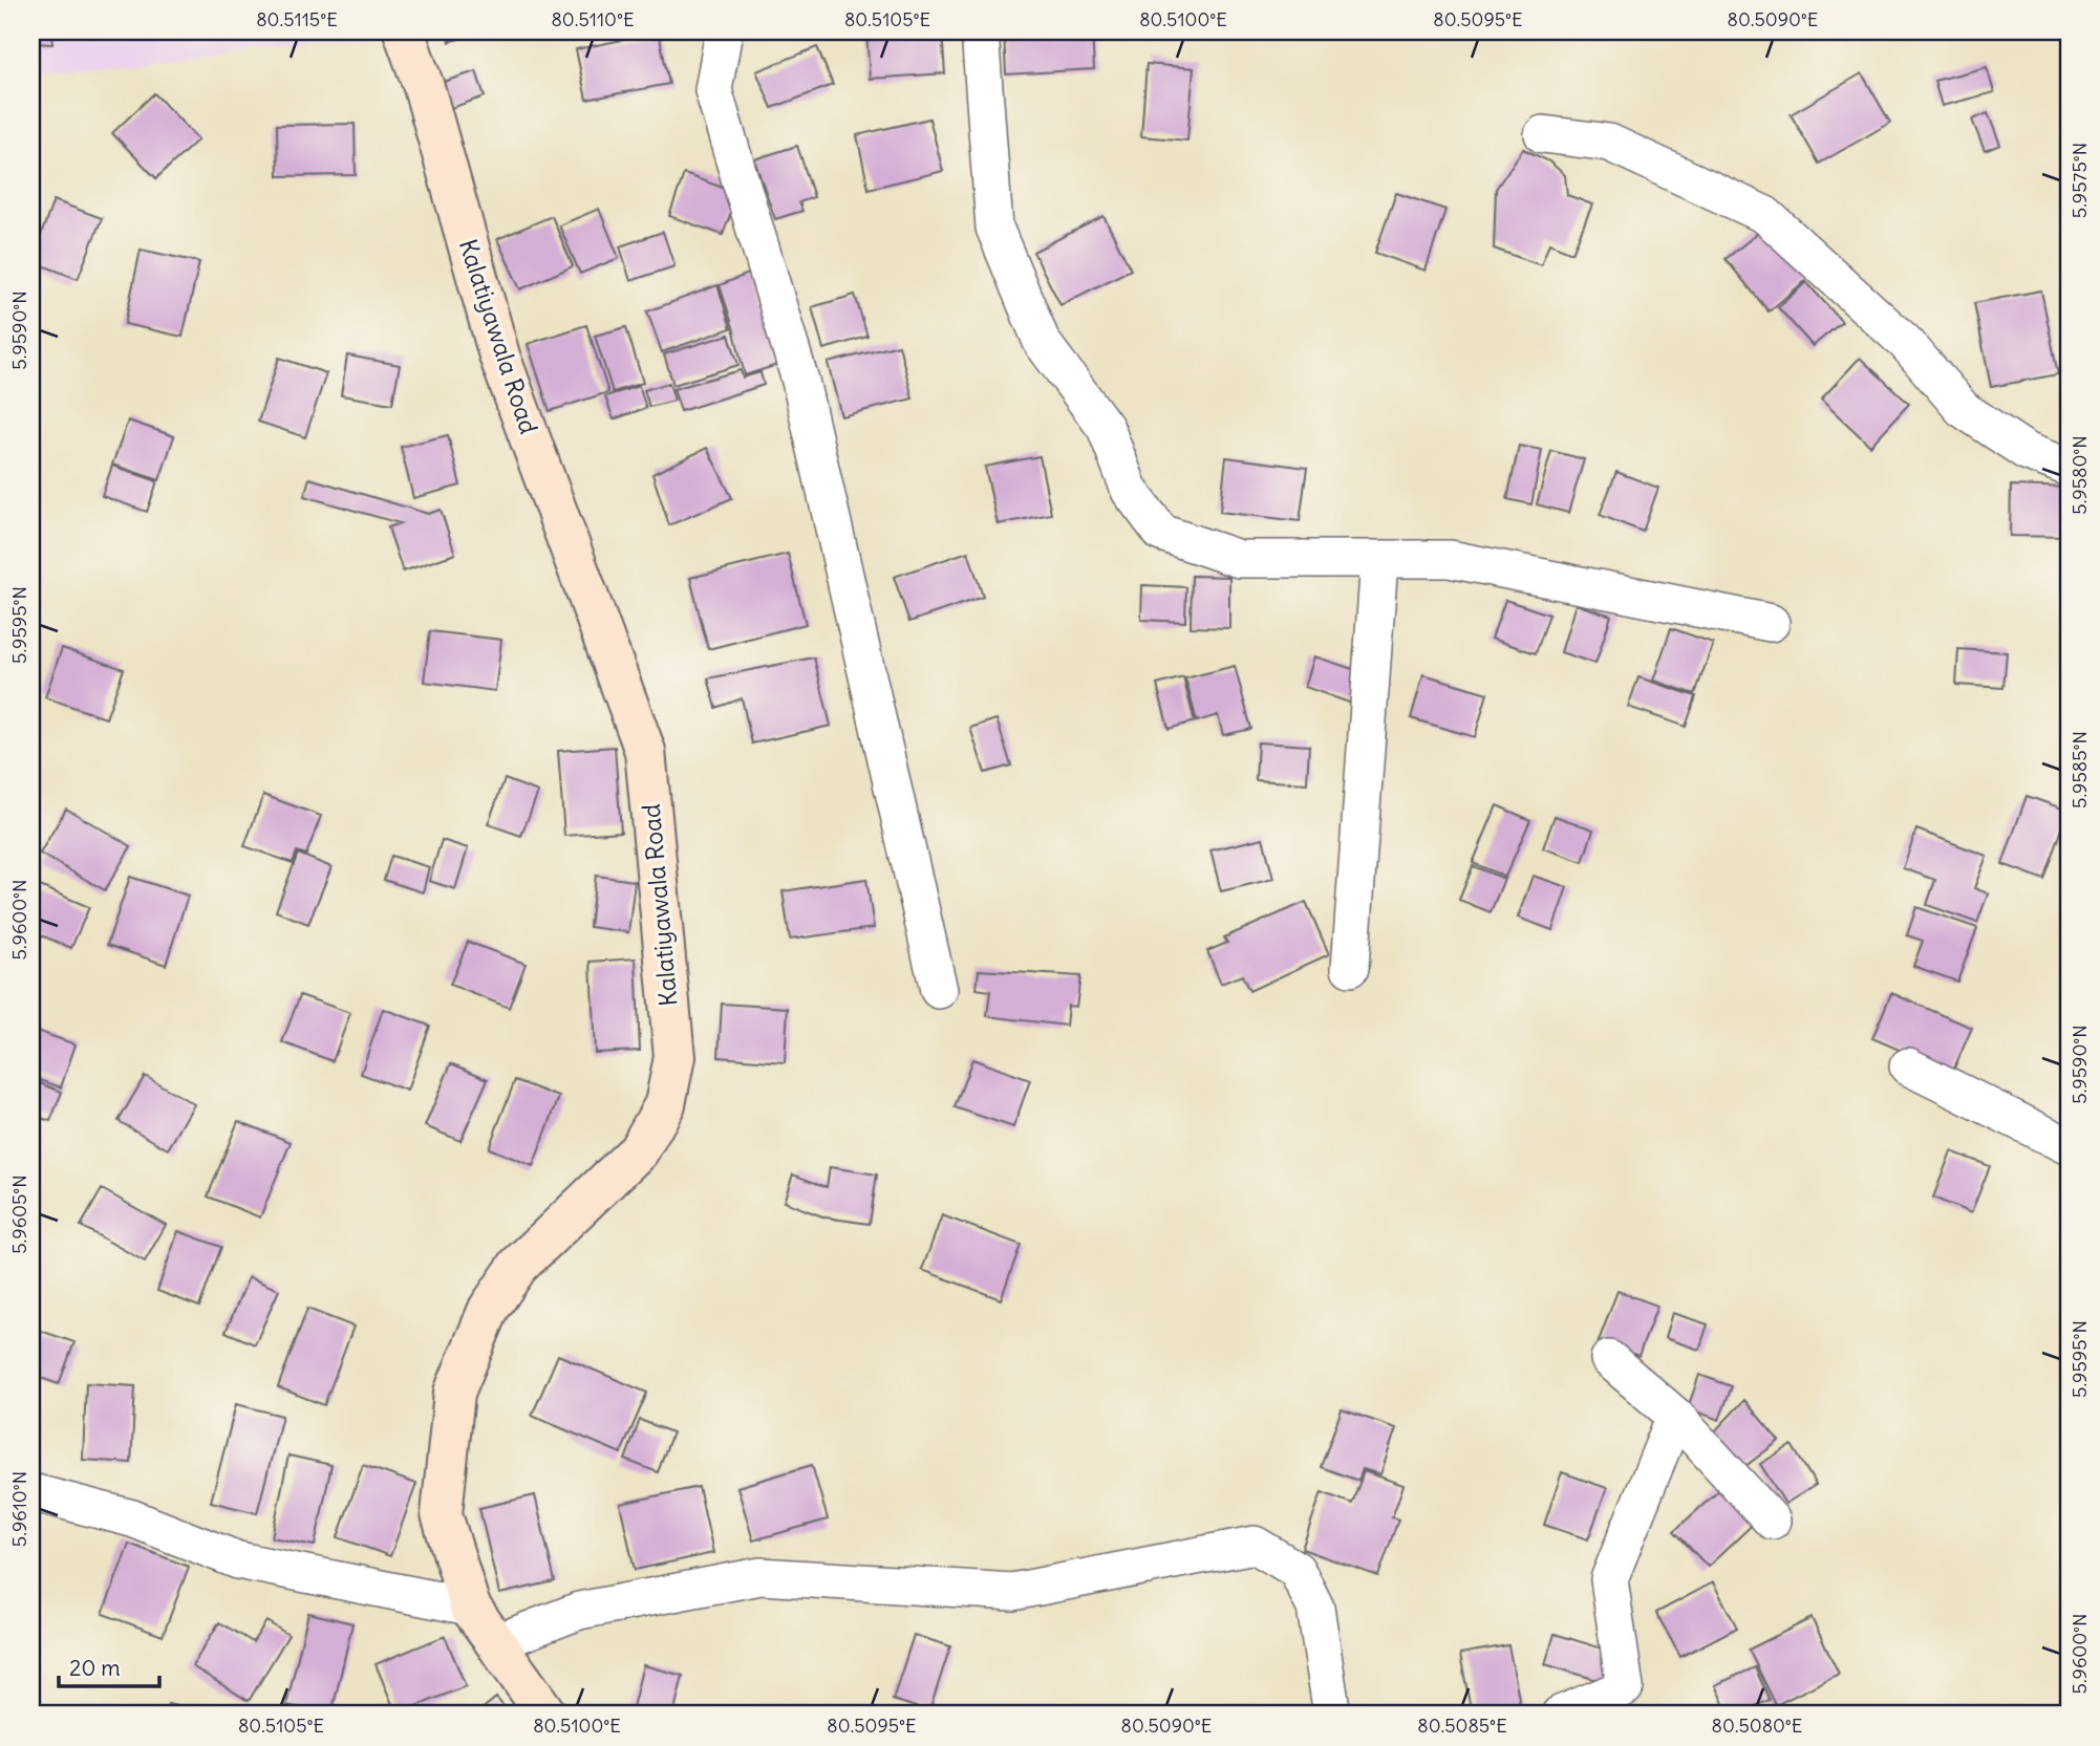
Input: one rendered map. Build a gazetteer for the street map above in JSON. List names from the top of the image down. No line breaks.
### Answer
{"streets":{"street":["Kalatiyawala Road"]},"scale_bar":"20 m","coordinates":["80.5115°E","80.5110°E","80.5105°E","80.5100°E","80.5095°E","80.5090°E","5.9575°N","5.9590°N","5.9580°N","5.9595°N","5.9585°N","5.9600°N","5.9605°N","5.9610°N","80.5085°E","80.5080°E"]}
